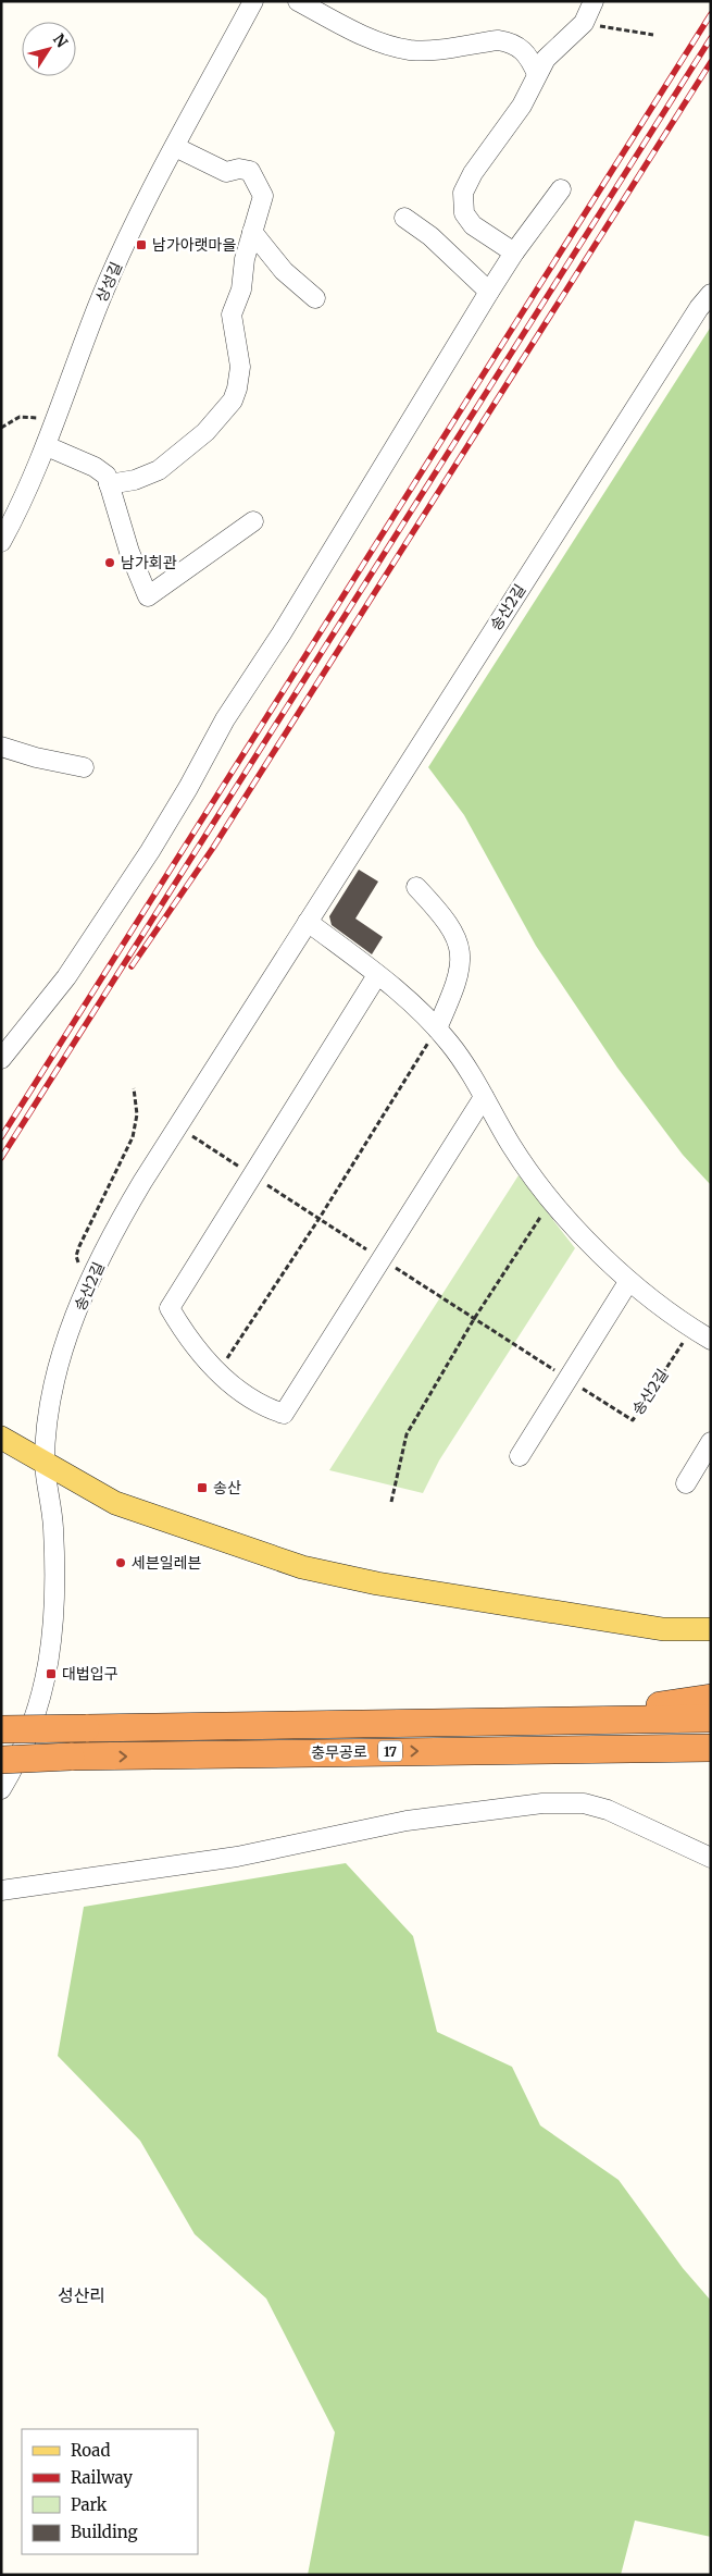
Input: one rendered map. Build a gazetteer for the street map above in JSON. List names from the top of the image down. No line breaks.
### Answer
{"streets":{"highway":["17","충무공로"],"street":["상성길","송산2길"]},"districts":["성산리"],"places":{"transit":["남가아랫마을","송산","대법입구"],"other":["남가회관","세븐일레븐"]},"legend":["Road","Railway","Park","Building"],"north":"top right"}
